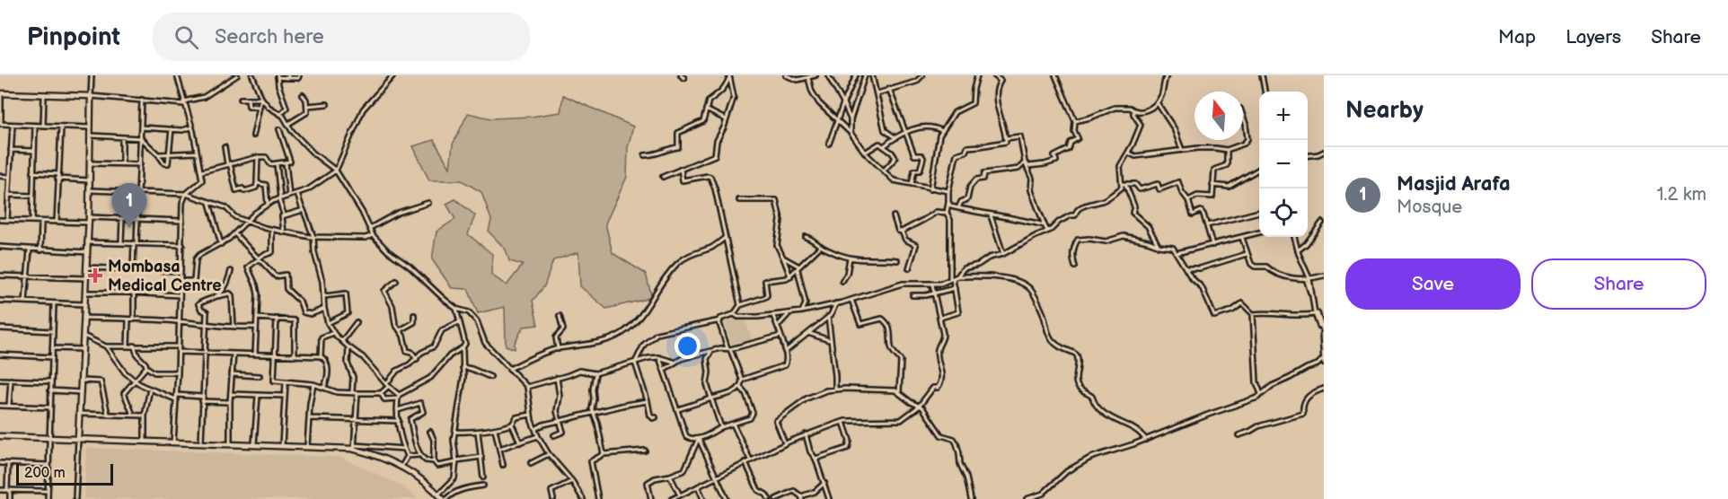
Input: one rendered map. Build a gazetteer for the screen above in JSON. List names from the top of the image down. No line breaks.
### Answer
{"places":{"health":["Mombasa Medical Centre"]},"scale_bar":"200 m","north":"top","page":{"header":"Pinpoint","search":"Search here","nav":["Map","Layers","Share"],"heading":"Nearby","map_buttons":["+","−"],"list":[{"mark":"1","name":"Masjid Arafa","note":"Mosque","value":"1.2 km"}],"pins":"1","buttons":["Save","Share"],"scale":"200 m"}}
